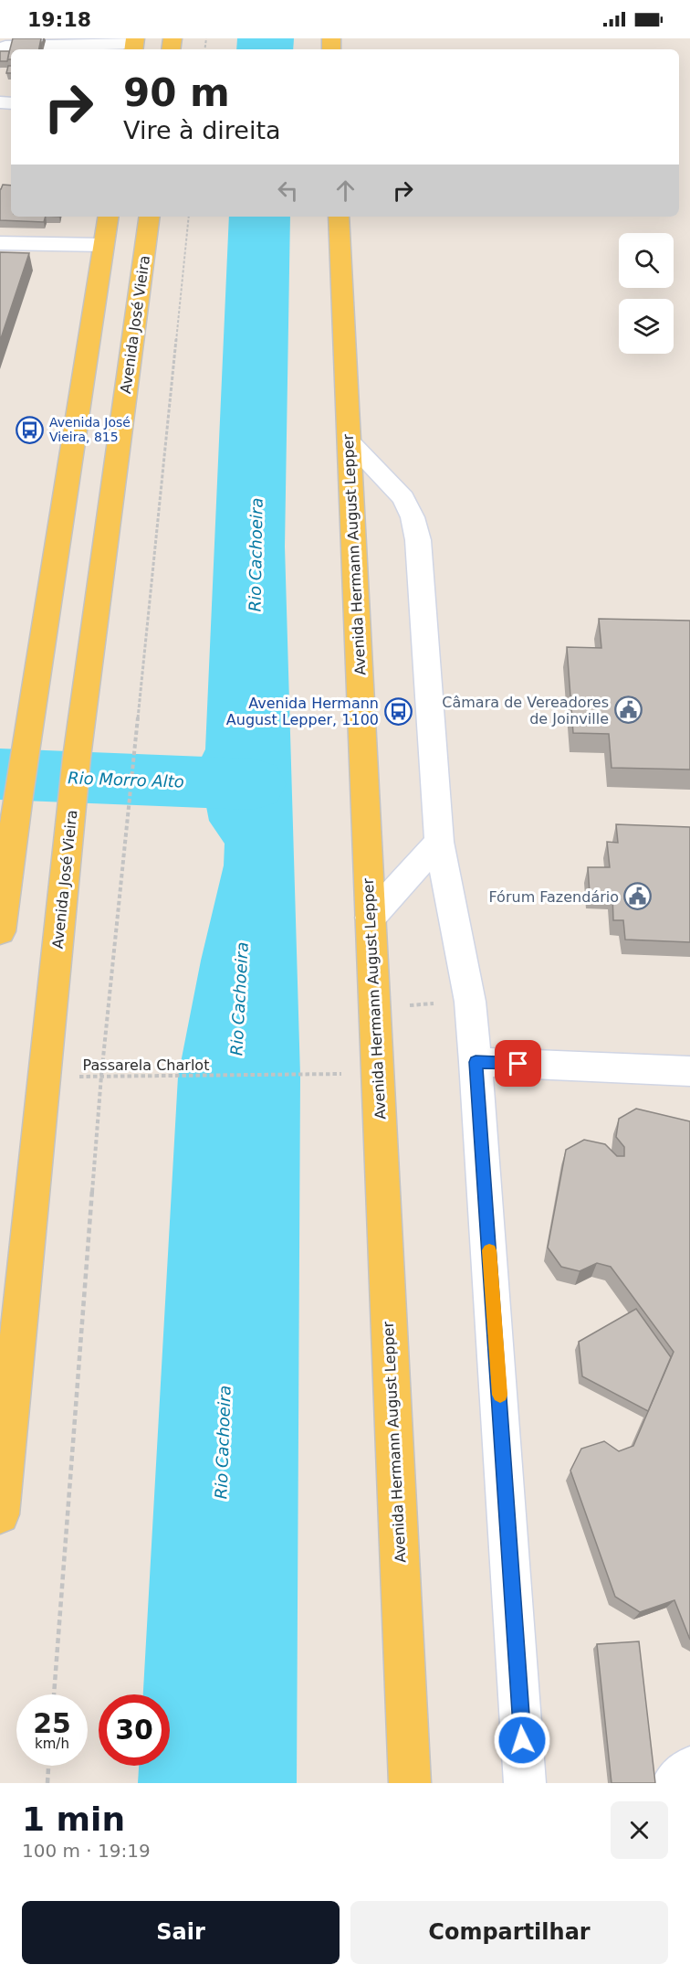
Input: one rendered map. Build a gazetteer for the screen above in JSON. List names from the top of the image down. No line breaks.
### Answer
{"streets":{"main road":["Avenida José Vieira","Avenida Hermann August Lepper"],"path":["Passarela Charlot"]},"crossings":[["Avenida José Vieira","Passarela Charlot"]],"water":["Rio Cachoeira","Rio Morro Alto"],"places":{"bus stop":["Avenida José Vieira, 815","Avenida Hermann August Lepper, 1100"],"public building":["Câmara de Vereadores de Joinville","Fórum Fazendário"]},"page":{"status":"19:18","turn":["90 m","Vire à direita"],"speed":"25 km/h","limit":"30","heading":["1 min","100 m · 19:19"],"buttons":["Sair","Compartilhar"]}}
